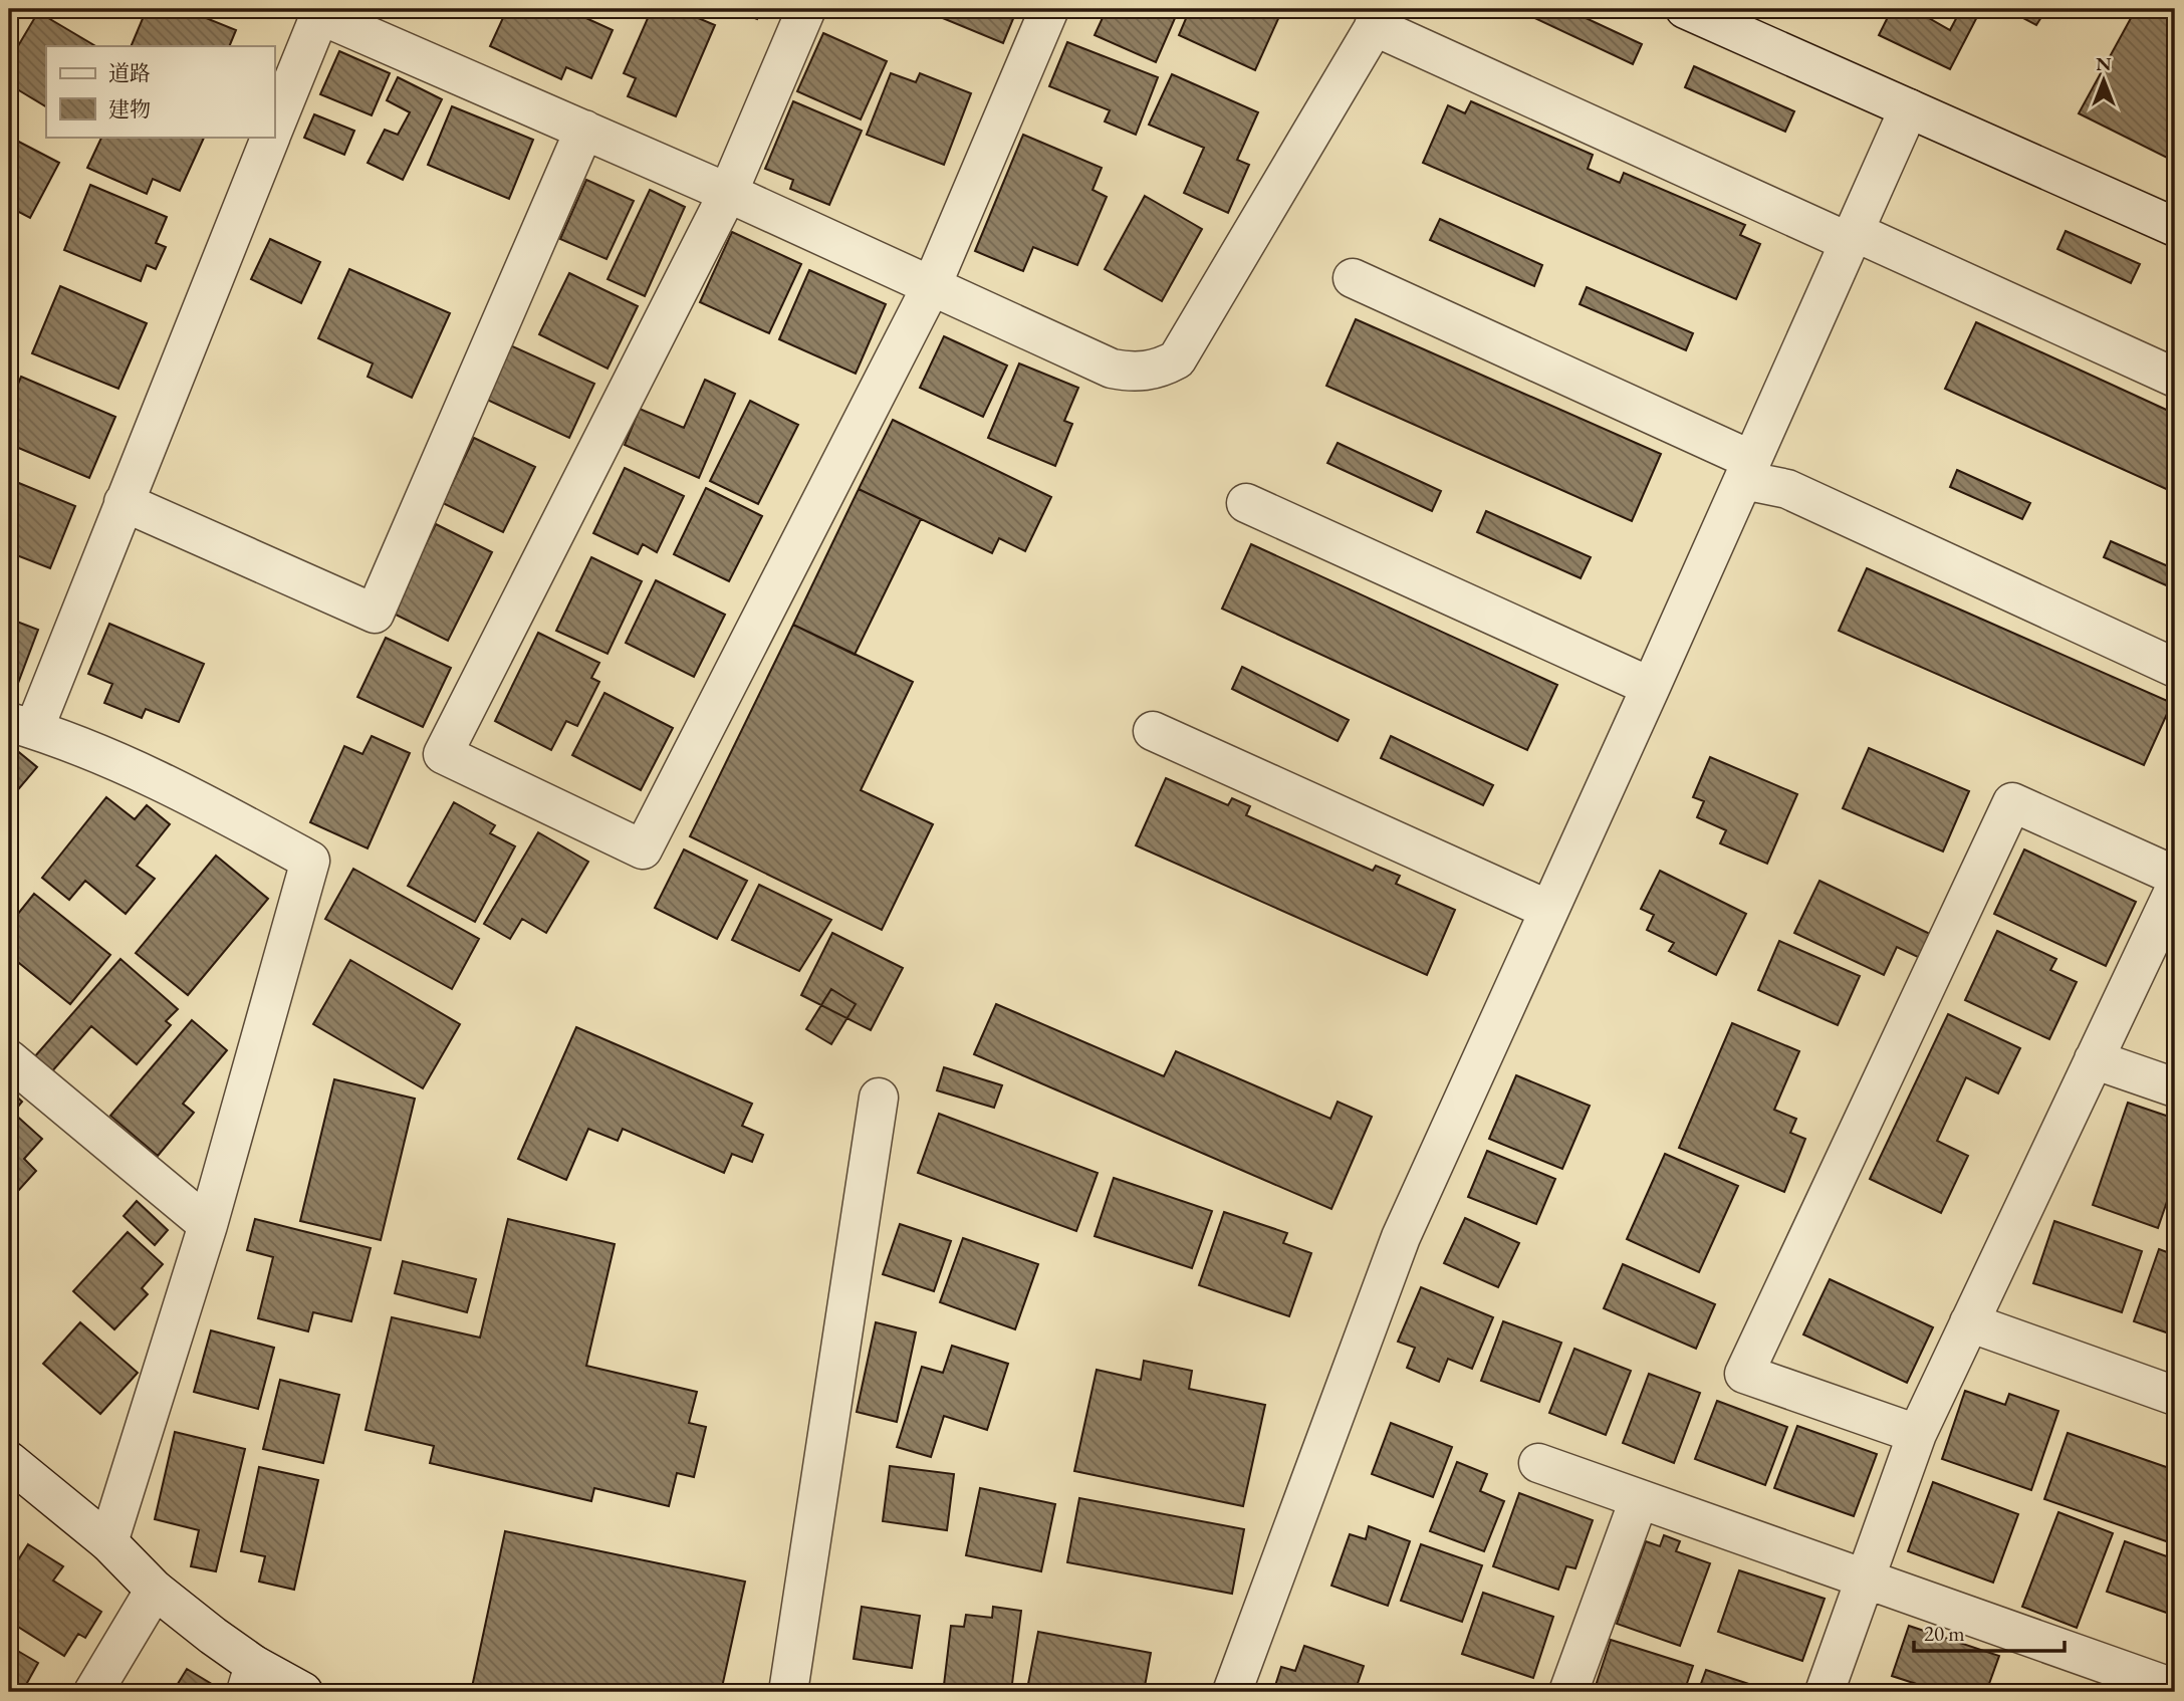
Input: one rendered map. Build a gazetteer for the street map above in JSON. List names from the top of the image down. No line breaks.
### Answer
{"legend":["道路","建物"],"scale_bar":"20 m","north":"top"}
